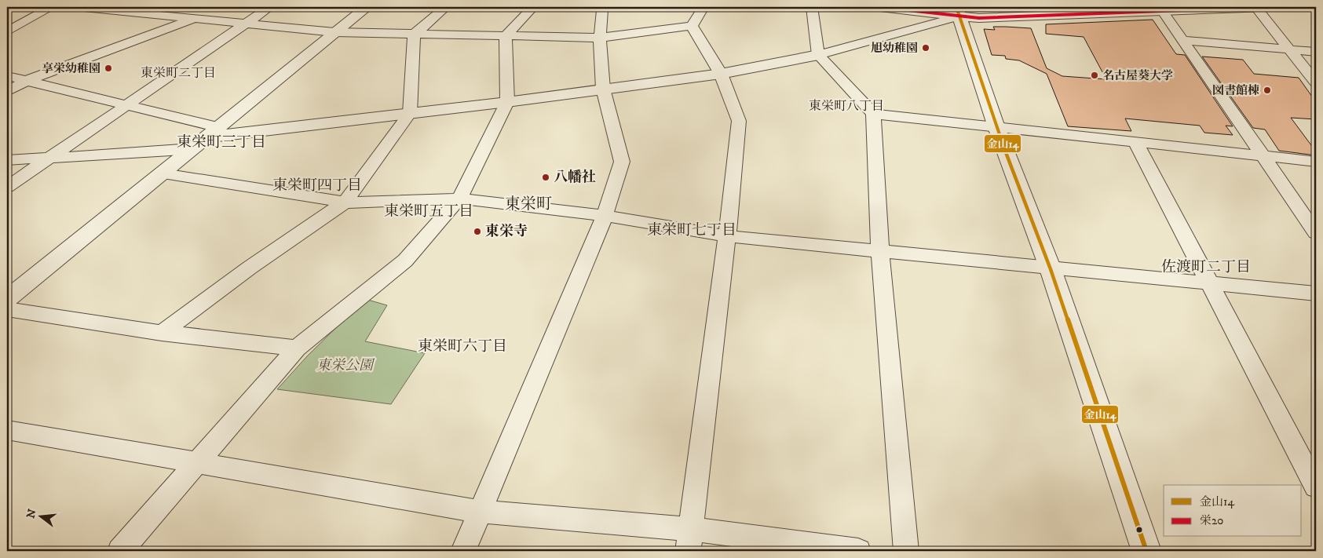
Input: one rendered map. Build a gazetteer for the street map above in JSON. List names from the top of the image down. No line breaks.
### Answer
{"districts":["東栄町二丁目","東栄町八丁目","東栄町三丁目","東栄町四丁目","東栄町","東栄町五丁目","東栄町七丁目","佐渡町二丁目","東栄町六丁目"],"parks":["東栄公園"],"places":["旭幼稚園","享栄幼稚園","名古屋葵大学","図書館棟","八幡社","東栄寺"],"lines":["transit line 金山14","transit line 栄20"],"legend":["金山14","栄20"],"north":"left"}
